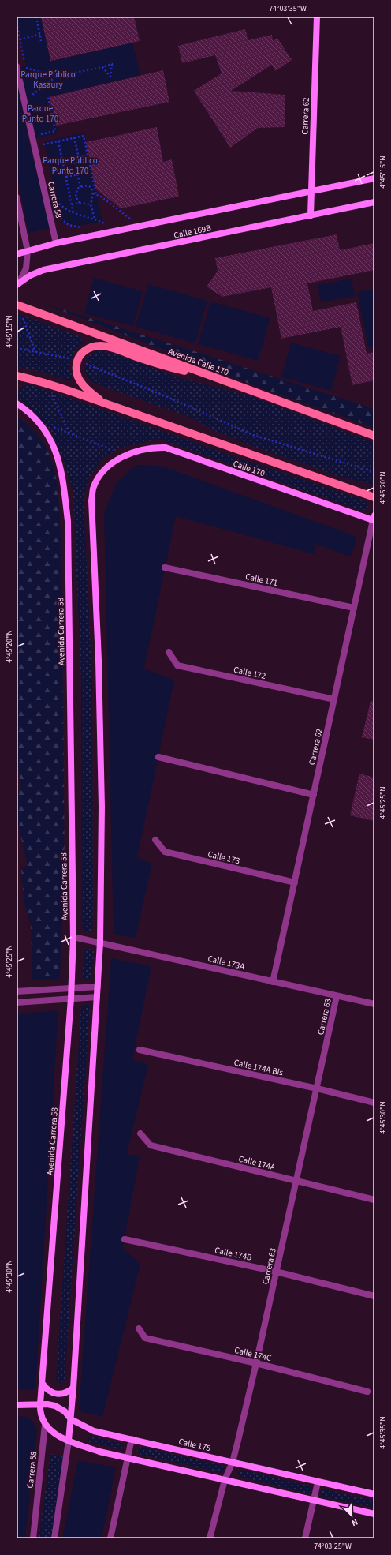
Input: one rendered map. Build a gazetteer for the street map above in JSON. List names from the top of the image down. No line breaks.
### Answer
{"streets":{"main road":["Avenida Calle 170"],"street":["Carrera 62","Carrera 58","Calle 169B","Calle 170","Calle 171","Avenida Carrera 58","Calle 172","Calle 173","Calle 173A","Carrera 63","Calle 174A Bis","Calle 174A","Calle 174B","Calle 174C","Calle 175"]},"crossings":[["Carrera 62","Calle 169B"],["Carrera 62","Calle 170"],["Carrera 62","Calle 171"],["Carrera 62","Calle 172"],["Carrera 62","Calle 173"],["Carrera 62","Calle 173A"],["Carrera 58","Calle 169B"],["Carrera 58","Avenida Carrera 58"],["Carrera 58","Calle 175"],["Calle 170","Calle 173A"],["Avenida Carrera 58","Calle 173A"],["Avenida Carrera 58","Calle 175"],["Calle 173A","Carrera 63"],["Carrera 63","Calle 174A Bis"],["Carrera 63","Calle 174A"],["Carrera 63","Calle 174B"],["Carrera 63","Calle 174C"],["Carrera 63","Calle 175"]],"parks":["Parque Público Kasaury","Parque Punto 170","Parque Público Punto 170"],"north":"bottom right","coordinates":["74°03'35\"W","4°45'15\"N","4°45'20\"N","4°45'25\"N","4°45'30\"N","4°45'35\"N","74°03'25\"W"]}
